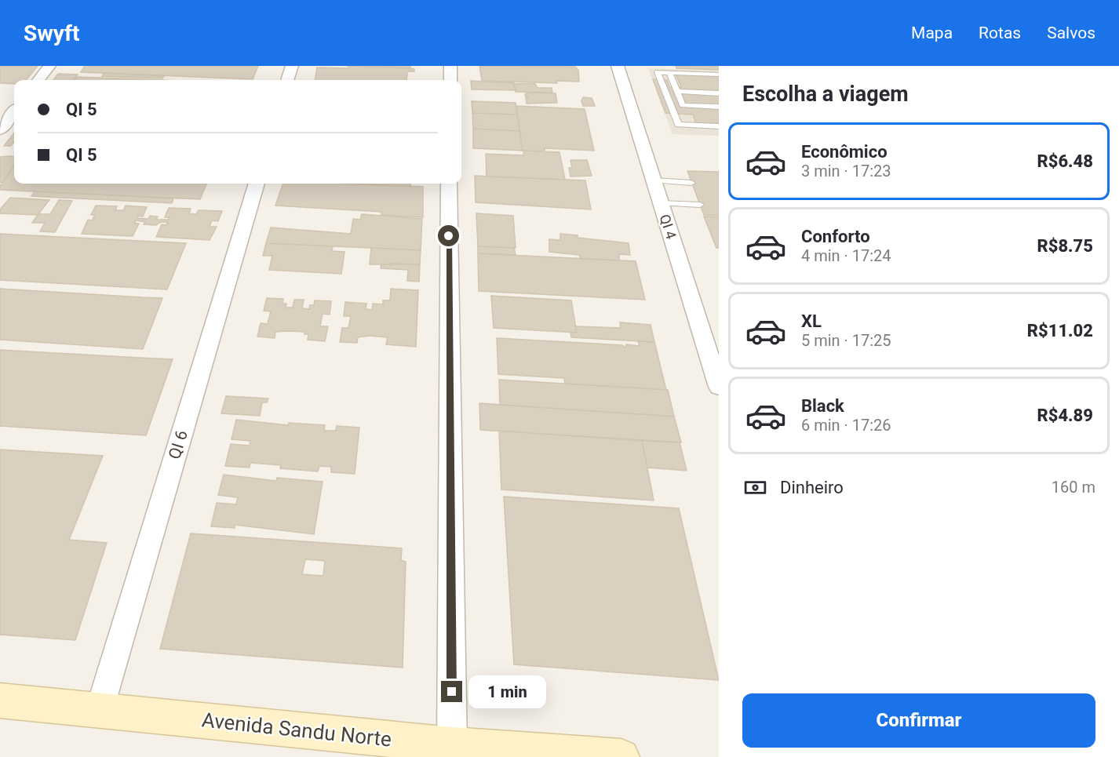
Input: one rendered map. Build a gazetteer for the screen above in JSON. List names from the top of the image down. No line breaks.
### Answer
{"streets":{"main road":["Avenida Sandu Norte"],"street":["QI 4","QI 6"]},"crossings":[["QI 6","Avenida Sandu Norte"]],"page":{"header":"Swyft","nav":["Mapa","Rotas","Salvos"],"heading":"Escolha a viagem","banner":["QI 5","QI 5"],"list":[{"name":"Econômico","note":"3 min · 17:23","value":"R$6.48"},{"name":"Conforto","note":"4 min · 17:24","value":"R$8.75"},{"name":"XL","note":"5 min · 17:25","value":"R$11.02"},{"name":"Black","note":"6 min · 17:26","value":"R$4.89"}],"pay":["Dinheiro","160 m"],"bubble":"1 min","buttons":"Confirmar"}}
